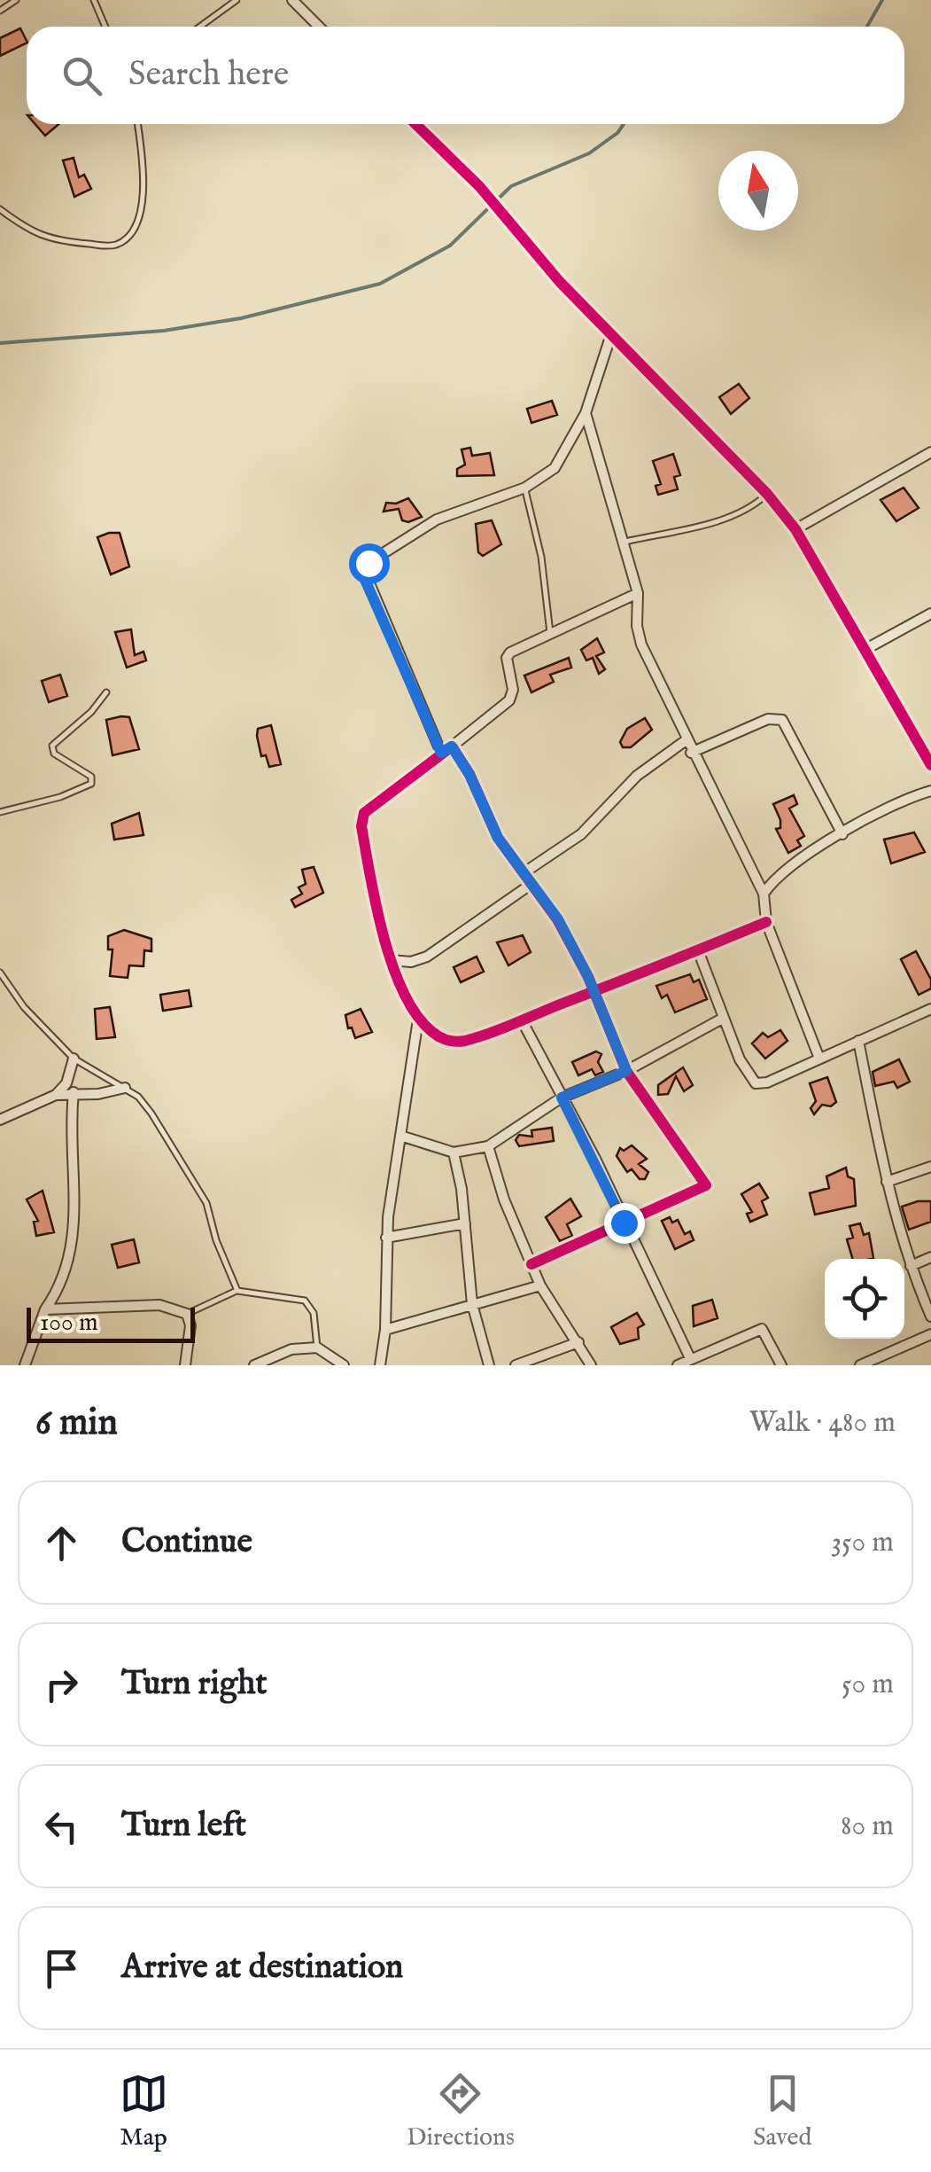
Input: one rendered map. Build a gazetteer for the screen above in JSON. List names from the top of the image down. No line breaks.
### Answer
{"scale_bar":"100 m","north":"top","page":{"search":"Search here","scale":"100 m","heading":["6 min","Walk · 480 m"],"list":[["Continue","350 m"],["Turn right","50 m"],["Turn left","80 m"],"Arrive at destination"],"nav":["Map","Directions","Saved"]}}
